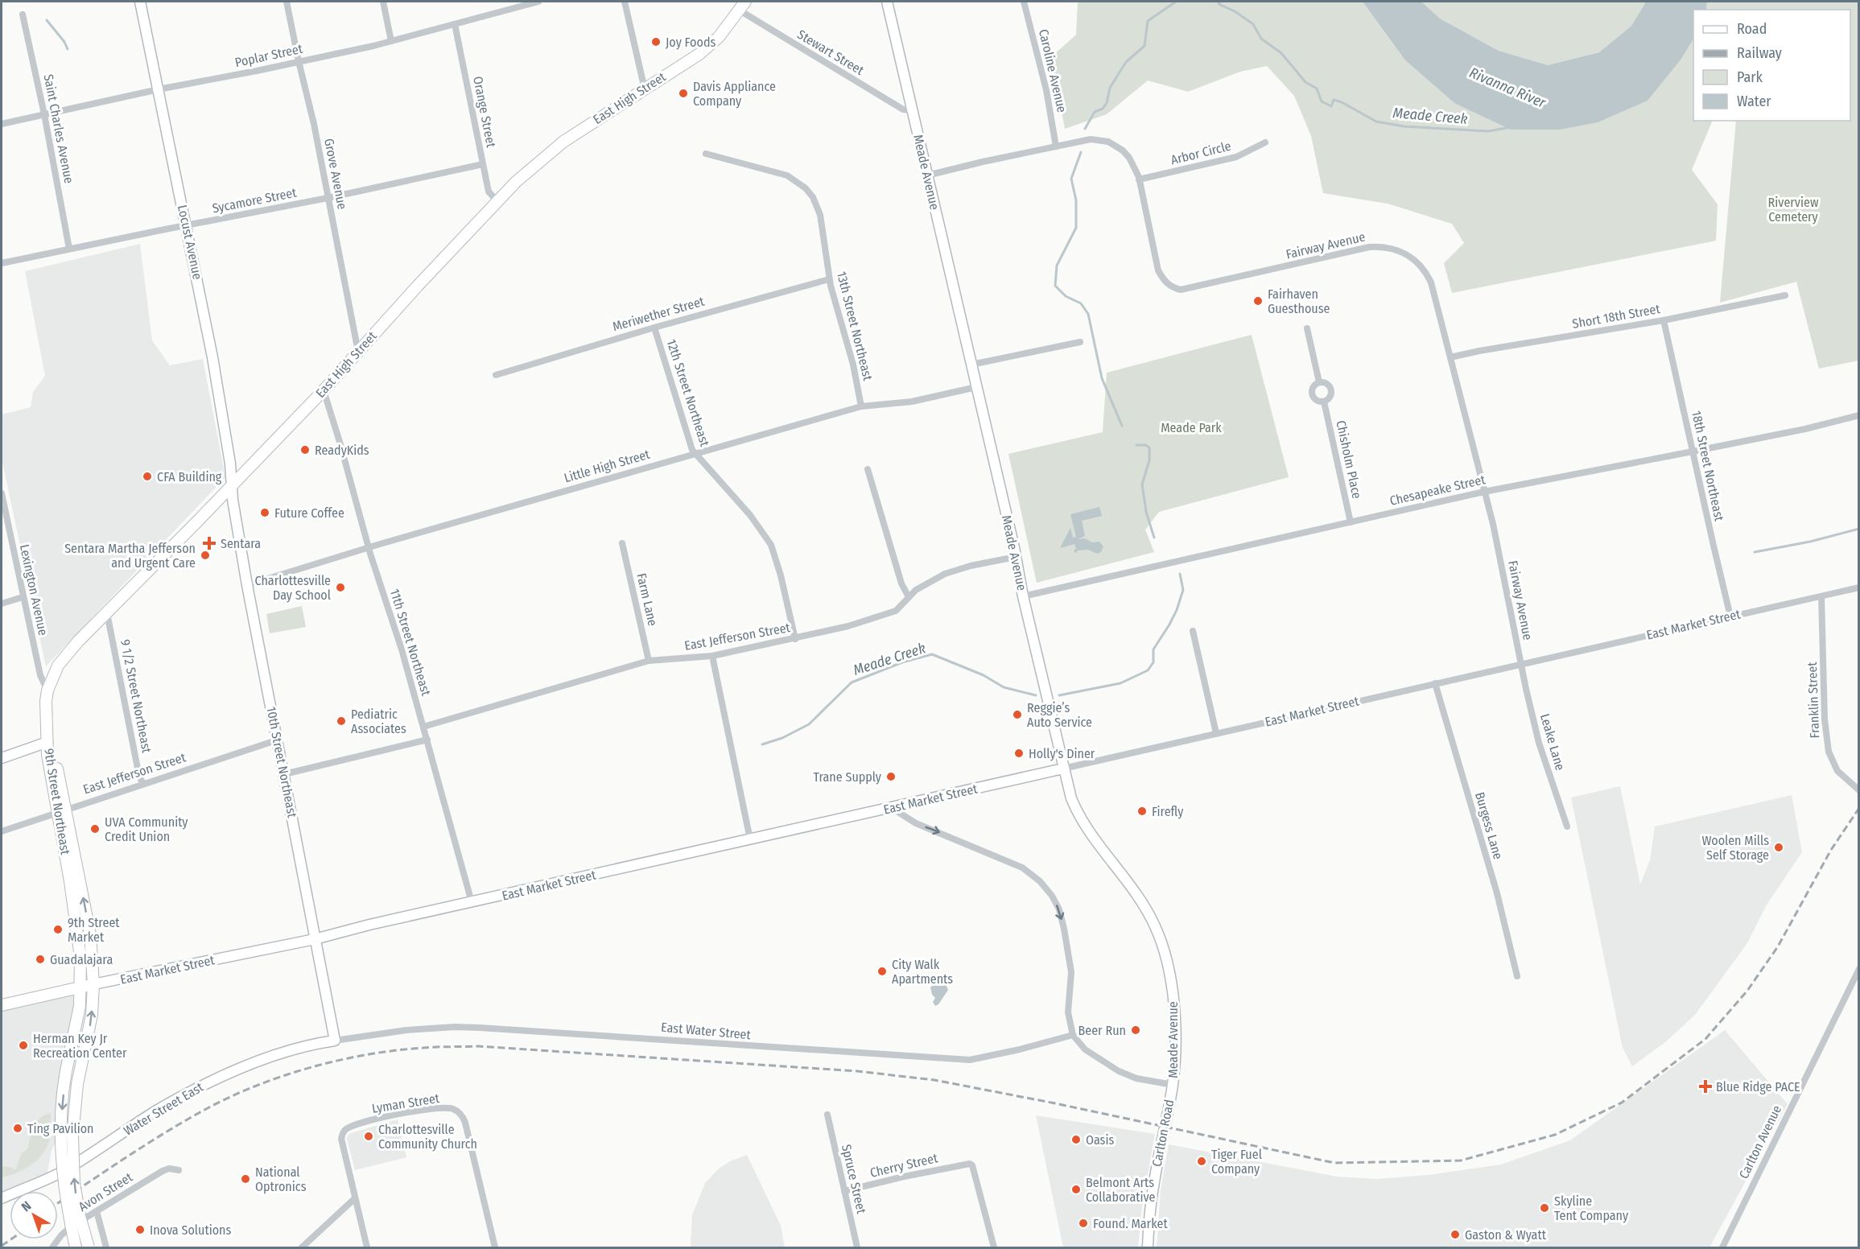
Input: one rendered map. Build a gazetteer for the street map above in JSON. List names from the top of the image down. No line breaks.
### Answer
{"streets":{"main road":["East High Street","Meade Avenue","Locust Avenue","East Market Street","10th Street Northeast","9th Street Northeast","Water Street East","Carlton Road"],"street":["Stewart Street","Poplar Street","Caroline Avenue","Orange Street","Saint Charles Avenue","Arbor Circle","Grove Avenue","Sycamore Street","Fairway Avenue","Meriwether Street","Short 18th Street","13th Street Northeast","12th Street Northeast","Chisholm Place","Little High Street","18th Street Northeast","Chesapeake Street","Lexington Avenue","Farm Lane","East Jefferson Street","11th Street Northeast","9 1/2 Street Northeast","Franklin Street","Leake Lane","Burgess Lane","East Water Street","Lyman Street","Carlton Avenue","Cherry Street","Spruce Street","Avon Street"]},"crossings":[["Stewart Street","East High Street"],["Stewart Street","Meade Avenue"],["Poplar Street","Orange Street"],["Poplar Street","Saint Charles Avenue"],["Poplar Street","Grove Avenue"],["Poplar Street","Locust Avenue"],["Caroline Avenue","Fairway Avenue"],["East High Street","Orange Street"],["East High Street","Grove Avenue"],["East High Street","Locust Avenue"],["East High Street","Lexington Avenue"],["East High Street","11th Street Northeast"],["East High Street","9 1/2 Street Northeast"],["East High Street","10th Street Northeast"],["East High Street","9th Street Northeast"],["Orange Street","Sycamore Street"],["Saint Charles Avenue","Sycamore Street"],["Arbor Circle","Fairway Avenue"],["Meade Avenue","Fairway Avenue"],["Meade Avenue","Little High Street"],["Meade Avenue","Chesapeake Street"],["Meade Avenue","East Market Street"],["Meade Avenue","East Jefferson Street"],["Meade Avenue","Carlton Road"],["Grove Avenue","Sycamore Street"],["Sycamore Street","Locust Avenue"],["Locust Avenue","10th Street Northeast"],["Fairway Avenue","Short 18th Street"],["Fairway Avenue","Chesapeake Street"],["Fairway Avenue","East Market Street"],["Fairway Avenue","Leake Lane"],["Meriwether Street","13th Street Northeast"],["Meriwether Street","12th Street Northeast"],["Short 18th Street","18th Street Northeast"],["13th Street Northeast","Little High Street"],["12th Street Northeast","Little High Street"],["12th Street Northeast","East Jefferson Street"],["Chisholm Place","Chesapeake Street"],["Little High Street","11th Street Northeast"],["Little High Street","10th Street Northeast"],["18th Street Northeast","Chesapeake Street"],["18th Street Northeast","East Market Street"],["Farm Lane","East Jefferson Street"],["East Market Street","11th Street Northeast"],["East Market Street","Franklin Street"],["East Market Street","Leake Lane"],["East Market Street","10th Street Northeast"],["East Market Street","9th Street Northeast"],["East Market Street","Burgess Lane"],["East Jefferson Street","11th Street Northeast"],["East Jefferson Street","9 1/2 Street Northeast"],["East Jefferson Street","10th Street Northeast"],["East Jefferson Street","9th Street Northeast"],["10th Street Northeast","East Water Street"],["10th Street Northeast","Water Street East"],["East Water Street","Water Street East"],["East Water Street","Carlton Road"],["Cherry Street","Spruce Street"]],"water":["Rivanna River","Meade Creek"],"parks":["Riverview Cemetery","Meade Park"],"places":{"other":["Joy Foods","Davis Appliance Company","Fairhaven Guesthouse","ReadyKids","CFA Building","Future Coffee","Sentara Martha Jefferson and Urgent Care","Charlottesville Day School","Reggie’s Auto Service","Pediatric Associates","Holly's Diner","Trane Supply","Firefly","UVA Community Credit Union","Woolen Mills Self Storage","9th Street Market","Guadalajara","City Walk Apartments","Beer Run","Herman Key Jr Recreation Center","Ting Pavilion","Charlottesville Community Church","Oasis","Tiger Fuel Company","National Optronics","Belmont Arts Collaborative","Skyline Tent Company","Found. Market","Inova Solutions","Gaston & Wyatt"],"health":["Sentara","Blue Ridge PACE"]},"legend":["Road","Railway","Park","Water"],"north":"top left"}
